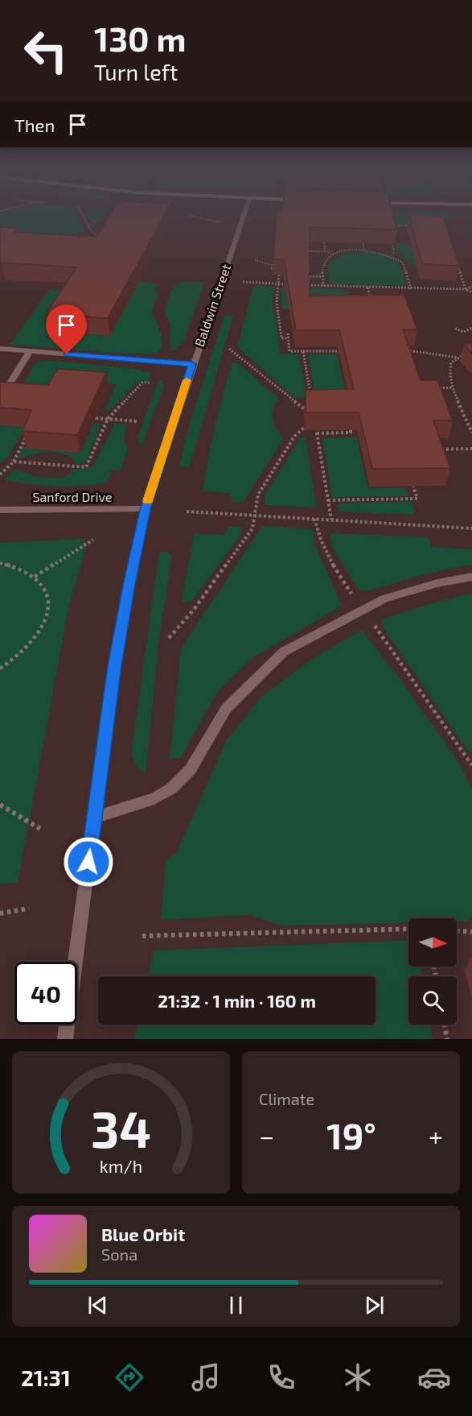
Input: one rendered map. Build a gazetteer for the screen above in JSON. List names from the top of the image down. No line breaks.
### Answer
{"streets":{"street":["Baldwin Street","Sanford Drive"]},"crossings":[["Baldwin Street","Sanford Drive"]],"north":"right","page":{"turn":["130 m","Turn left"],"then":"Then","limit":"40","trip":"21:32 · 1 min · 160 m","tile":"Climate","heat":["−","19°","+"],"song":["Blue Orbit","Sona"],"tabs":"21:31","gauge":["34","km/h"]}}
